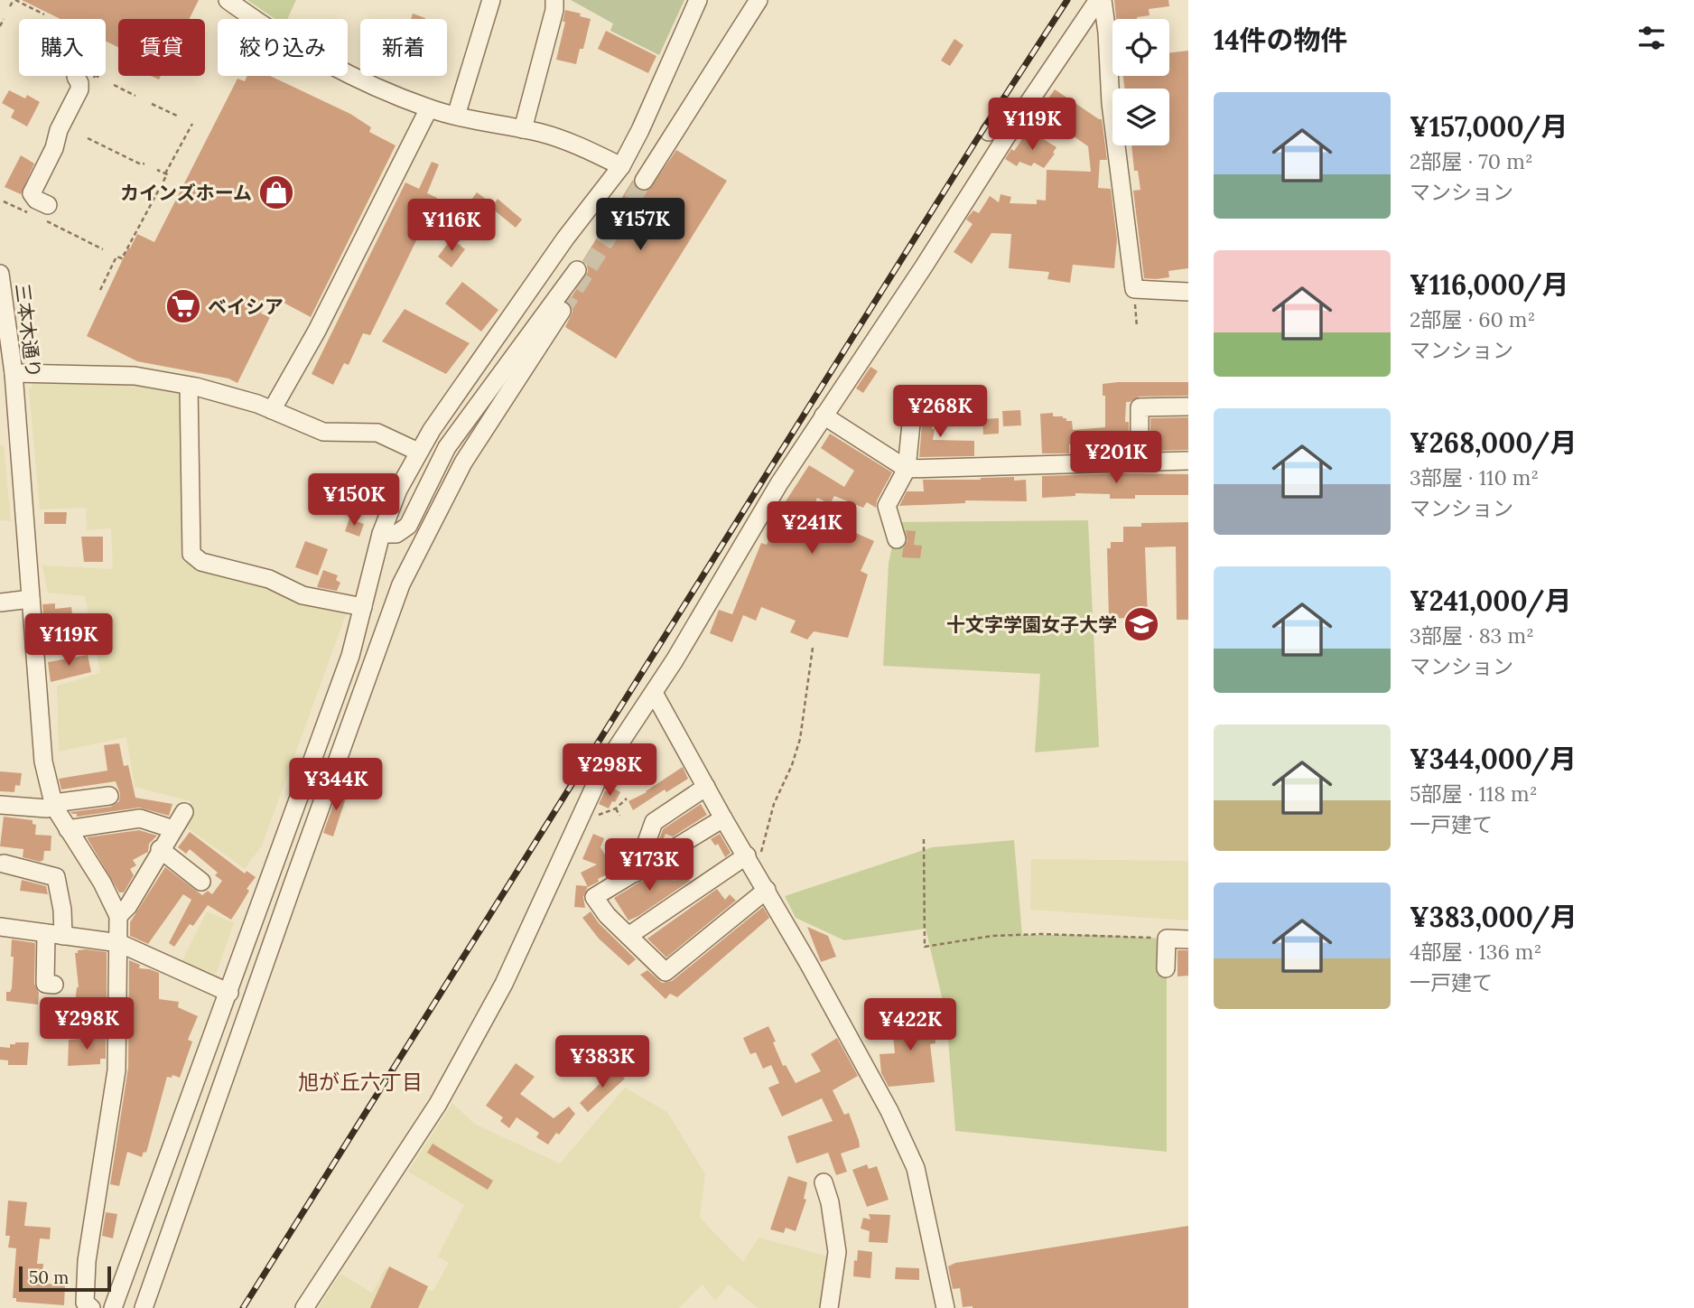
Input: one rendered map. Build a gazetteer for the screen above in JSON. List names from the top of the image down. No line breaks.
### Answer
{"streets":{"street":["三本木通り"]},"districts":["旭が丘六丁目"],"places":{"shop":["カインズホーム"],"supermarket":["ベイシア"],"school or university":["十文字学園女子大学"]},"scale_bar":"50 m","page":{"heading":"14件の物件","chip":["購入","賃貸","絞り込み","新着"],"list":[{"name":"¥157,000/月","note":"2部屋 · 70 m² · マンション"},{"name":"¥116,000/月","note":"2部屋 · 60 m² · マンション"},{"name":"¥268,000/月","note":"3部屋 · 110 m² · マンション"},{"name":"¥241,000/月","note":"3部屋 · 83 m² · マンション"},{"name":"¥344,000/月","note":"5部屋 · 118 m² · 一戸建て"},{"name":"¥383,000/月","note":"4部屋 · 136 m² · 一戸建て"}],"price":["¥119K","¥157K","¥116K","¥268K","¥201K","¥150K","¥241K","¥119K","¥298K","¥344K","¥173K","¥298K","¥422K","¥383K"],"scale":"50 m"}}
